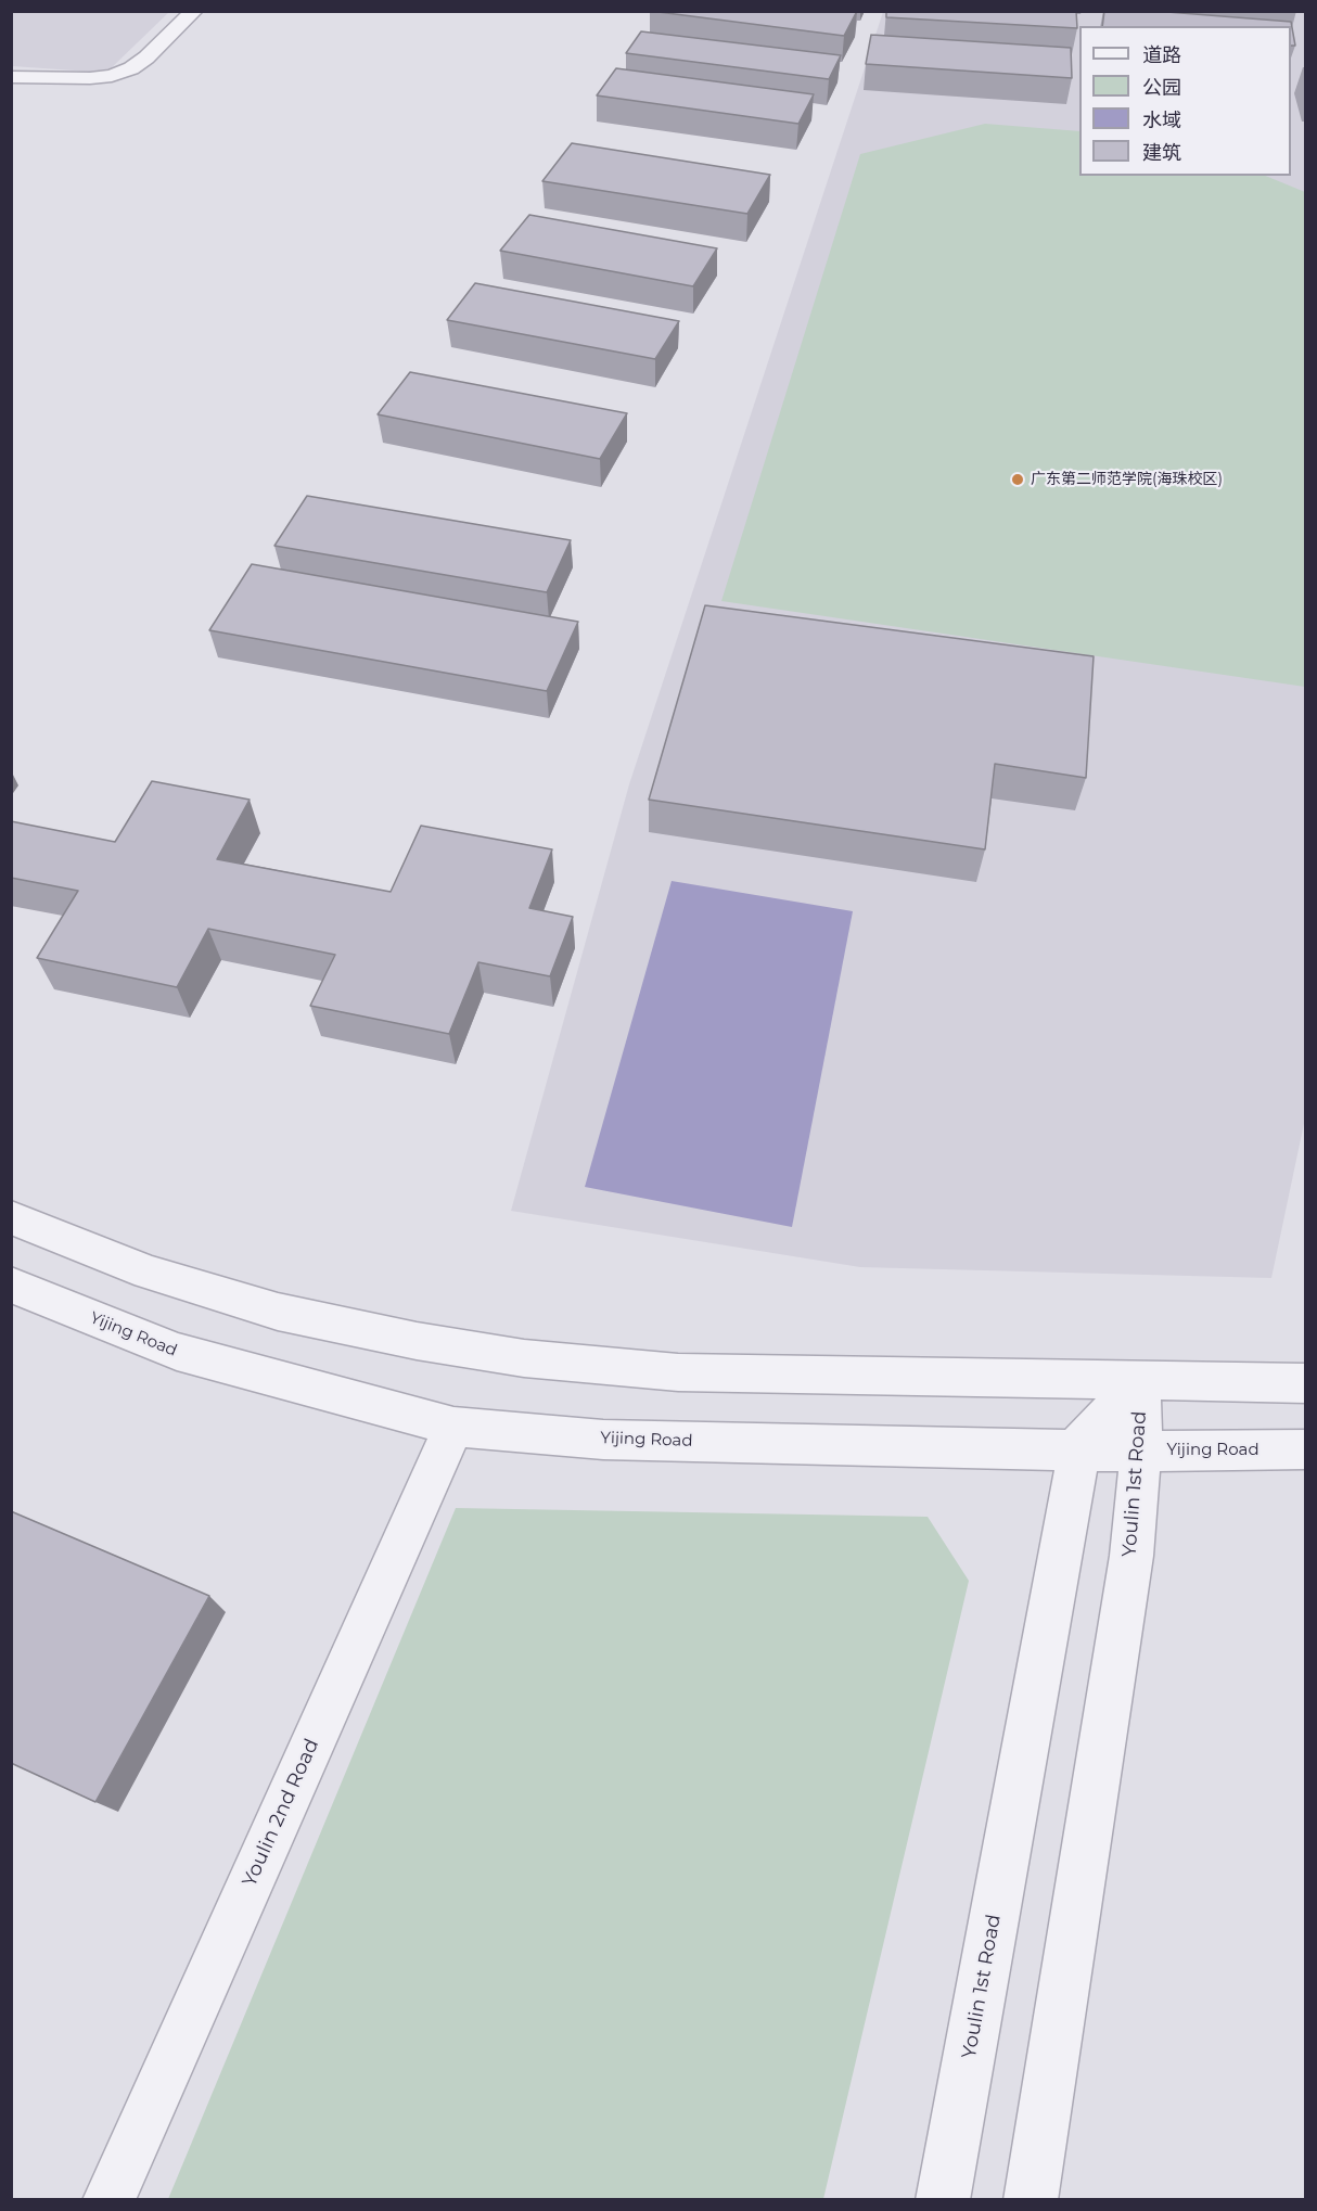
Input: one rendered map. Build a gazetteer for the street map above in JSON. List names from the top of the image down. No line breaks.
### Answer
{"streets":{"street":["Yijing Road","Youlin 1st Road","Youlin 2nd Road"]},"crossings":[["Yijing Road","Youlin 1st Road"],["Yijing Road","Youlin 2nd Road"]],"places":["广东第二师范学院(海珠校区)"],"legend":["道路","公园","水域","建筑"]}
